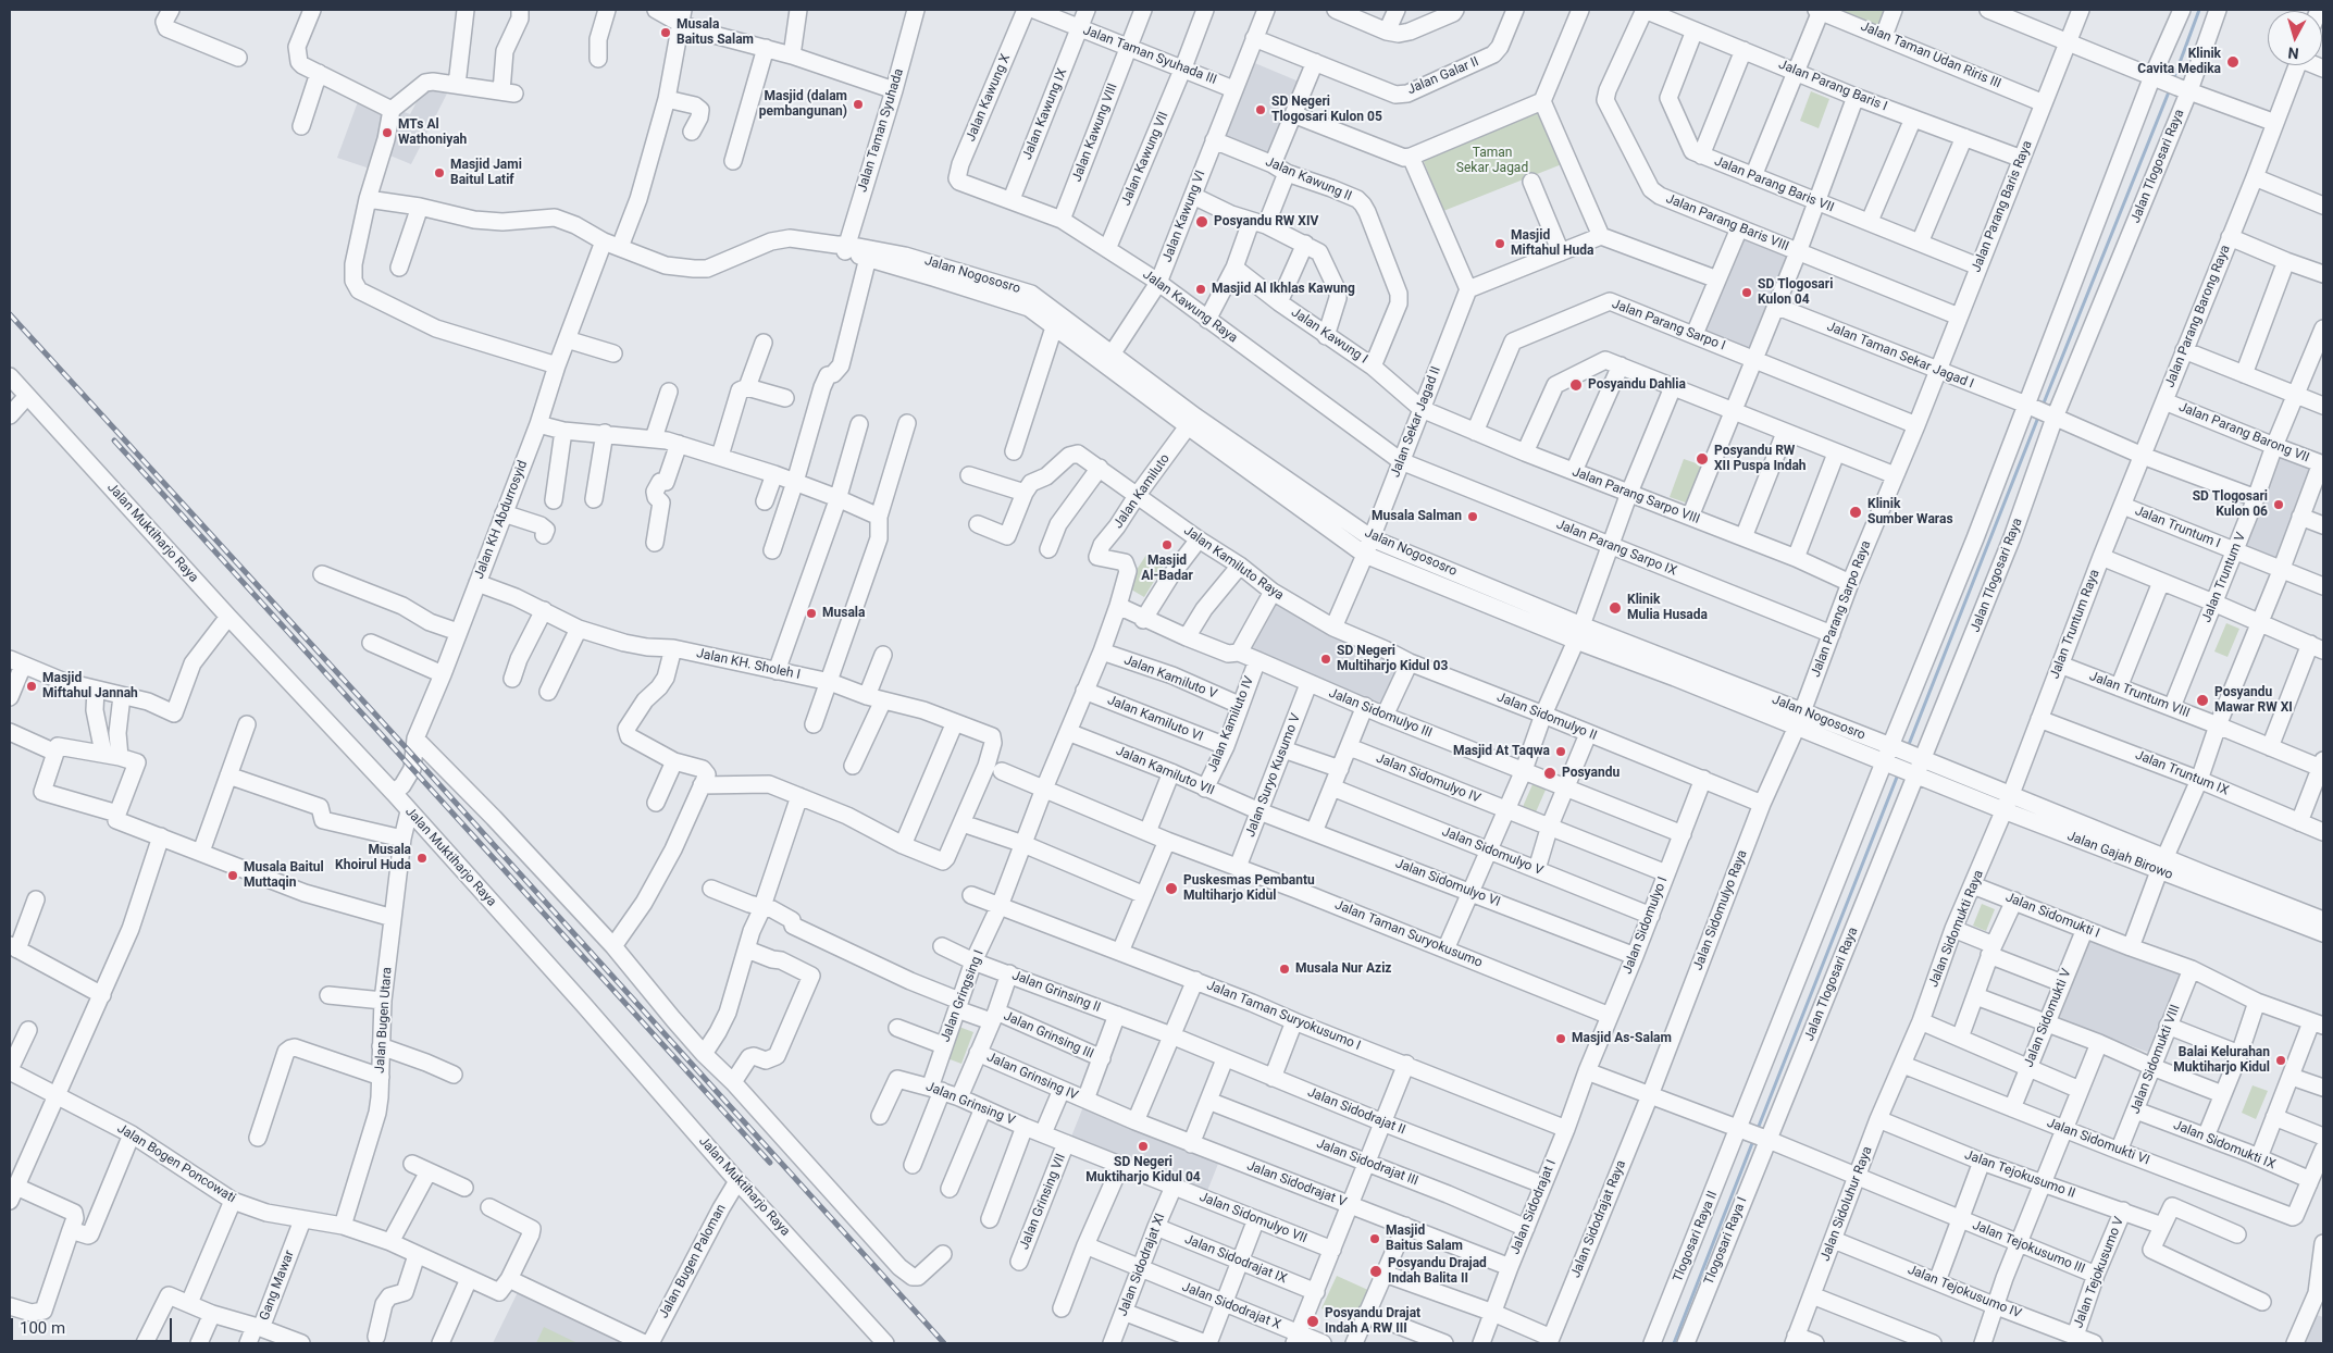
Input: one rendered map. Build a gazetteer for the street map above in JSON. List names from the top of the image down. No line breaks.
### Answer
{"streets":{"street":["Jalan Taman Syuhada III","Jalan Taman Udan Riris III","Jalan Galar II","Jalan Parang Baris I","Jalan Kawung X","Jalan Kawung IX","Jalan Taman Syuhada","Jalan Kawung VIII","Jalan Kawung VII","Jalan Tlogosari Raya","Jalan Kawung II","Jalan Parang Baris VII","Jalan Parang Baris Raya","Jalan Kawung VI","Jalan Parang Baris VIII","Jalan Nogososro","Jalan Kawung Raya","Jalan Parang Barong Raya","Jalan Parang Sarpo I","Jalan Kawung I","Jalan Taman Sekar Jagad I","Jalan Sekar Jagad II","Jalan Parang Barong VII","Jalan Kamiluto","Jalan Parang Sarpo VIII","Jalan KH Abdurrosyid","Jalan Truntum I","Jalan Muktiharjo Raya","Jalan Parang Sarpo IX","Jalan Kamiluto Raya","Jalan Truntum V","Jalan Parang Sarpo Raya","Jalan Truntum Raya","Jalan KH. Sholeh I","Jalan Kamiluto V","Jalan Truntum VIII","Jalan Sidomulyo III","Jalan Sidomulyo II","Jalan Kamiluto VI","Jalan Kamiluto IV","Jalan Kamiluto VII","Jalan Truntum IX","Jalan Suryo Kusumo V","Jalan Sidomulyo IV","Jalan Sidomulyo V","Jalan Gajah Birowo","Jalan Sidomulyo VI","Jalan Sidomulyo Raya","Jalan Sidomukti I","Jalan Sidomulyo I","Jalan Sidomukti Raya","Jalan Taman Suryokusumo","Jalan Grinsing II","Jalan Gringsing I","Jalan Taman Suryokusumo I","Jalan Sidomukti V","Jalan Bugen Utara","Jalan Grinsing III","Jalan Sidomukti VIII","Jalan Grinsing IV","Jalan Grinsing V","Jalan Sidodrajat II","Jalan Sidomukti VI","Jalan Sidomukti IX","Jalan Sidodrajat III","Jalan Bogen Poncowati","Jalan Tejokusumo II","Jalan Sidodrajat V","Jalan Grinsing VII","Jalan Sidoluhur Raya","Jalan Sidodrajat I","Jalan Sidomulyo VII","Jalan Sidodrajat Raya","Tlogosari Raya II","Tlogosari Raya I","Jalan Tejokusumo III","Jalan Sidodrajat IX","Jalan Bugen Paloman","Jalan Sidodrajat XI","Jalan Tejokusumo V","Gang Mawar","Jalan Tejokusumo IV","Jalan Sidodrajat X"]},"crossings":[["Jalan Taman Syuhada III","Jalan Kawung IX"],["Jalan Taman Syuhada III","Jalan Kawung VIII"],["Jalan Taman Syuhada III","Jalan Kawung VII"],["Jalan Taman Syuhada III","Jalan Kawung VI"],["Jalan Taman Udan Riris III","Jalan Parang Baris Raya"],["Jalan Galar II","Jalan Kawung VI"],["Jalan Parang Baris I","Jalan Parang Baris VII"],["Jalan Parang Baris I","Jalan Parang Baris Raya"],["Jalan Parang Baris I","Jalan Parang Baris VIII"],["Jalan Kawung X","Jalan Kawung Raya"],["Jalan Kawung IX","Jalan Kawung Raya"],["Jalan Taman Syuhada","Jalan Nogososro"],["Jalan Kawung VIII","Jalan Kawung Raya"],["Jalan Kawung VII","Jalan Kawung Raya"],["Jalan Tlogosari Raya","Jalan Nogososro"],["Jalan Tlogosari Raya","Jalan Taman Sekar Jagad I"],["Jalan Tlogosari Raya","Jalan Gajah Birowo"],["Jalan Tlogosari Raya","Tlogosari Raya I"],["Jalan Tlogosari Raya","Jalan Tejokusumo III"],["Jalan Kawung II","Jalan Kawung VI"],["Jalan Kawung II","Jalan Kawung I"],["Jalan Parang Baris VII","Jalan Parang Baris Raya"],["Jalan Parang Baris Raya","Jalan Parang Baris VIII"],["Jalan Parang Baris Raya","Jalan Taman Sekar Jagad I"],["Jalan Parang Baris Raya","Jalan Parang Sarpo Raya"],["Jalan Kawung VI","Jalan Nogososro"],["Jalan Kawung VI","Jalan Kawung Raya"],["Jalan Nogososro","Jalan Sekar Jagad II"],["Jalan Nogososro","Jalan Kamiluto"],["Jalan Nogososro","Jalan Parang Sarpo Raya"],["Jalan Nogososro","Jalan Gajah Birowo"],["Jalan Nogososro","Jalan Sidomulyo Raya"],["Jalan Kawung Raya","Jalan Sekar Jagad II"],["Jalan Kawung Raya","Jalan Parang Sarpo IX"],["Jalan Parang Barong Raya","Jalan Taman Sekar Jagad I"],["Jalan Parang Barong Raya","Jalan Parang Barong VII"],["Jalan Parang Barong Raya","Jalan Truntum Raya"],["Jalan Parang Sarpo I","Jalan Parang Sarpo VIII"],["Jalan Parang Sarpo I","Jalan Parang Sarpo Raya"],["Jalan Kawung I","Jalan Sekar Jagad II"],["Jalan Kawung I","Jalan Parang Sarpo VIII"],["Jalan Taman Sekar Jagad I","Jalan Truntum V"],["Jalan Taman Sekar Jagad I","Jalan Parang Sarpo Raya"],["Jalan Taman Sekar Jagad I","Jalan Truntum Raya"],["Jalan Sekar Jagad II","Jalan Parang Sarpo VIII"],["Jalan Sekar Jagad II","Jalan Parang Sarpo IX"],["Jalan Parang Barong VII","Jalan Truntum V"],["Jalan Kamiluto","Jalan Kamiluto Raya"],["Jalan Kamiluto","Jalan Gringsing I"],["Jalan Parang Sarpo VIII","Jalan Parang Sarpo Raya"],["Jalan KH Abdurrosyid","Jalan Muktiharjo Raya"],["Jalan KH Abdurrosyid","Jalan KH. Sholeh I"],["Jalan Truntum I","Jalan Truntum V"],["Jalan Truntum I","Jalan Truntum Raya"],["Jalan Muktiharjo Raya","Jalan Bugen Utara"],["Jalan Muktiharjo Raya","Jalan Bugen Paloman"],["Jalan Parang Sarpo IX","Jalan Parang Sarpo Raya"],["Jalan Kamiluto Raya","Jalan Sidomulyo II"],["Jalan Truntum V","Jalan Truntum VIII"],["Jalan Parang Sarpo Raya","Jalan Sidomulyo Raya"],["Jalan Truntum Raya","Jalan Truntum VIII"],["Jalan Truntum Raya","Jalan Truntum IX"],["Jalan Truntum Raya","Jalan Gajah Birowo"],["Jalan Truntum Raya","Jalan Sidomukti Raya"],["Jalan KH. Sholeh I","Jalan Taman Suryokusumo"],["Jalan Kamiluto V","Jalan Kamiluto IV"],["Jalan Kamiluto V","Jalan Gringsing I"],["Jalan Sidomulyo III","Jalan Kamiluto IV"],["Jalan Sidomulyo III","Jalan Suryo Kusumo V"],["Jalan Sidomulyo III","Jalan Gringsing I"],["Jalan Sidomulyo II","Jalan Sidomulyo Raya"],["Jalan Sidomulyo II","Jalan Sidomulyo I"],["Jalan Kamiluto VI","Jalan Kamiluto IV"],["Jalan Kamiluto VI","Jalan Gringsing I"],["Jalan Kamiluto IV","Jalan Kamiluto VII"],["Jalan Kamiluto VII","Jalan Suryo Kusumo V"],["Jalan Kamiluto VII","Jalan Sidomulyo VI"],["Jalan Kamiluto VII","Jalan Gringsing I"],["Jalan Suryo Kusumo V","Jalan Sidomulyo VI"],["Jalan Suryo Kusumo V","Jalan Taman Suryokusumo"],["Jalan Sidomulyo V","Jalan Sidomulyo I"],["Jalan Gajah Birowo","Jalan Sidomukti Raya"],["Jalan Sidomulyo VI","Jalan Sidomulyo I"],["Jalan Sidomulyo Raya","Jalan Sidodrajat Raya"],["Jalan Sidomulyo Raya","Jalan Tejokusumo III"],["Jalan Sidomukti I","Jalan Sidomukti Raya"],["Jalan Sidomukti I","Jalan Sidomukti V"],["Jalan Sidomukti I","Jalan Sidomukti VIII"],["Jalan Sidomulyo I","Jalan Taman Suryokusumo"],["Jalan Sidomulyo I","Jalan Sidodrajat I"],["Jalan Sidomulyo I","Jalan Tejokusumo III"],["Jalan Sidomukti Raya","Jalan Sidomukti VI"],["Jalan Sidomukti Raya","Jalan Sidoluhur Raya"],["Jalan Taman Suryokusumo","Jalan Gringsing I"],["Jalan Grinsing II","Jalan Gringsing I"],["Jalan Grinsing II","Jalan Sidodrajat II"],["Jalan Gringsing I","Jalan Taman Suryokusumo I"],["Jalan Gringsing I","Jalan Grinsing III"],["Jalan Gringsing I","Jalan Grinsing V"],["Jalan Taman Suryokusumo I","Jalan Sidodrajat I"],["Jalan Sidomukti V","Jalan Sidomukti VI"],["Jalan Bugen Utara","Jalan Bogen Poncowati"],["Jalan Sidomukti VIII","Jalan Sidomukti VI"],["Jalan Sidomukti VIII","Jalan Sidomukti IX"],["Jalan Grinsing IV","Jalan Sidodrajat V"],["Jalan Grinsing V","Jalan Grinsing VII"],["Jalan Grinsing V","Jalan Sidomulyo VII"],["Jalan Grinsing V","Jalan Sidodrajat XI"],["Jalan Sidodrajat II","Jalan Sidodrajat I"],["Jalan Sidomukti VI","Jalan Sidomukti IX"],["Jalan Sidomukti VI","Jalan Sidoluhur Raya"],["Jalan Sidodrajat III","Jalan Sidodrajat I"],["Jalan Bogen Poncowati","Gang Mawar"],["Jalan Tejokusumo II","Jalan Sidoluhur Raya"],["Jalan Tejokusumo II","Jalan Tejokusumo V"],["Jalan Sidodrajat V","Jalan Sidodrajat I"],["Jalan Sidoluhur Raya","Jalan Tejokusumo III"],["Jalan Sidoluhur Raya","Jalan Tejokusumo IV"],["Jalan Sidodrajat I","Jalan Tejokusumo III"],["Jalan Sidomulyo VII","Jalan Sidodrajat XI"],["Jalan Sidodrajat Raya","Jalan Tejokusumo III"],["Tlogosari Raya II","Jalan Tejokusumo III"],["Tlogosari Raya I","Jalan Tejokusumo III"],["Jalan Tejokusumo III","Jalan Tejokusumo V"],["Jalan Sidodrajat IX","Jalan Sidodrajat XI"],["Jalan Sidodrajat XI","Jalan Sidodrajat X"],["Jalan Tejokusumo V","Jalan Tejokusumo IV"]],"parks":["Taman Sekar Jagad"],"places":["Musala Baitus Salam","Klinik Cavita Medika","Masjid (dalam pembangunan)","SD Negeri Tlogosari Kulon 05","MTs Al Wathoniyah","Masjid Jami Baitul Latif","Posyandu RW XIV","Masjid Miftahul Huda","Masjid Al Ikhlas Kawung","SD Tlogosari Kulon 04","Posyandu Dahlia","Posyandu RW XII Puspa Indah","SD Tlogosari Kulon 06","Klinik Sumber Waras","Musala Salman","Masjid Al-Badar","Klinik Mulia Husada","Musala","SD Negeri Multiharjo Kidul 03","Masjid Miftahul Jannah","Posyandu Mawar RW XI","Masjid At Taqwa","Posyandu","Musala Khoirul Huda","Musala Baitul Muttaqin","Puskesmas Pembantu Multiharjo Kidul","Musala Nur Aziz","Masjid As-Salam","Balai Kelurahan Muktiharjo Kidul","SD Negeri Muktiharjo Kidul 04","Masjid Baitus Salam","Posyandu Drajad Indah Balita II","Posyandu Drajat Indah A RW III"],"scale_bar":"100 m","north":"bottom"}
